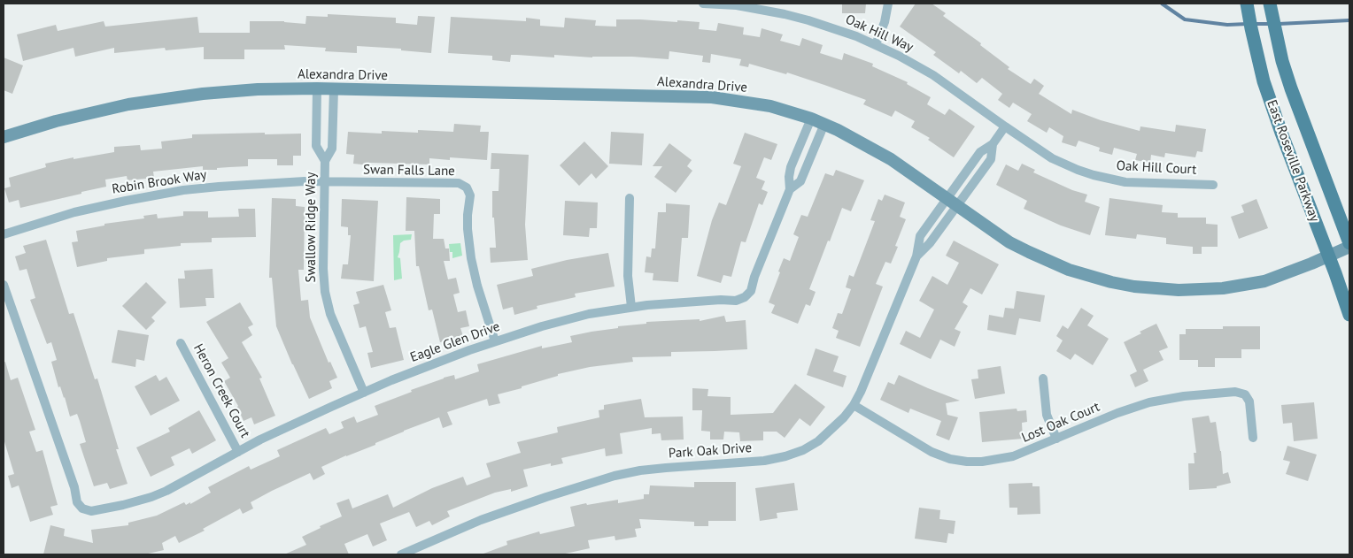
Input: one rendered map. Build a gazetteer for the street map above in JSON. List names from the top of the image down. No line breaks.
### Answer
{"streets":{"main road":["East Roseville Parkway"],"street":["Oak Hill Way","Alexandra Drive","Oak Hill Court","Swan Falls Lane","Robin Brook Way","Swallow Ridge Way","Eagle Glen Drive","Heron Creek Court","Lost Oak Court","Park Oak Drive"]},"crossings":[["Oak Hill Way","Oak Hill Court"],["Alexandra Drive","East Roseville Parkway"],["Alexandra Drive","Swallow Ridge Way"],["Alexandra Drive","Eagle Glen Drive"],["Alexandra Drive","Park Oak Drive"],["Swan Falls Lane","Robin Brook Way"],["Swan Falls Lane","Swallow Ridge Way"],["Swan Falls Lane","Eagle Glen Drive"],["Robin Brook Way","Swallow Ridge Way"],["Swallow Ridge Way","Eagle Glen Drive"],["Eagle Glen Drive","Heron Creek Court"],["Lost Oak Court","Park Oak Drive"]]}
